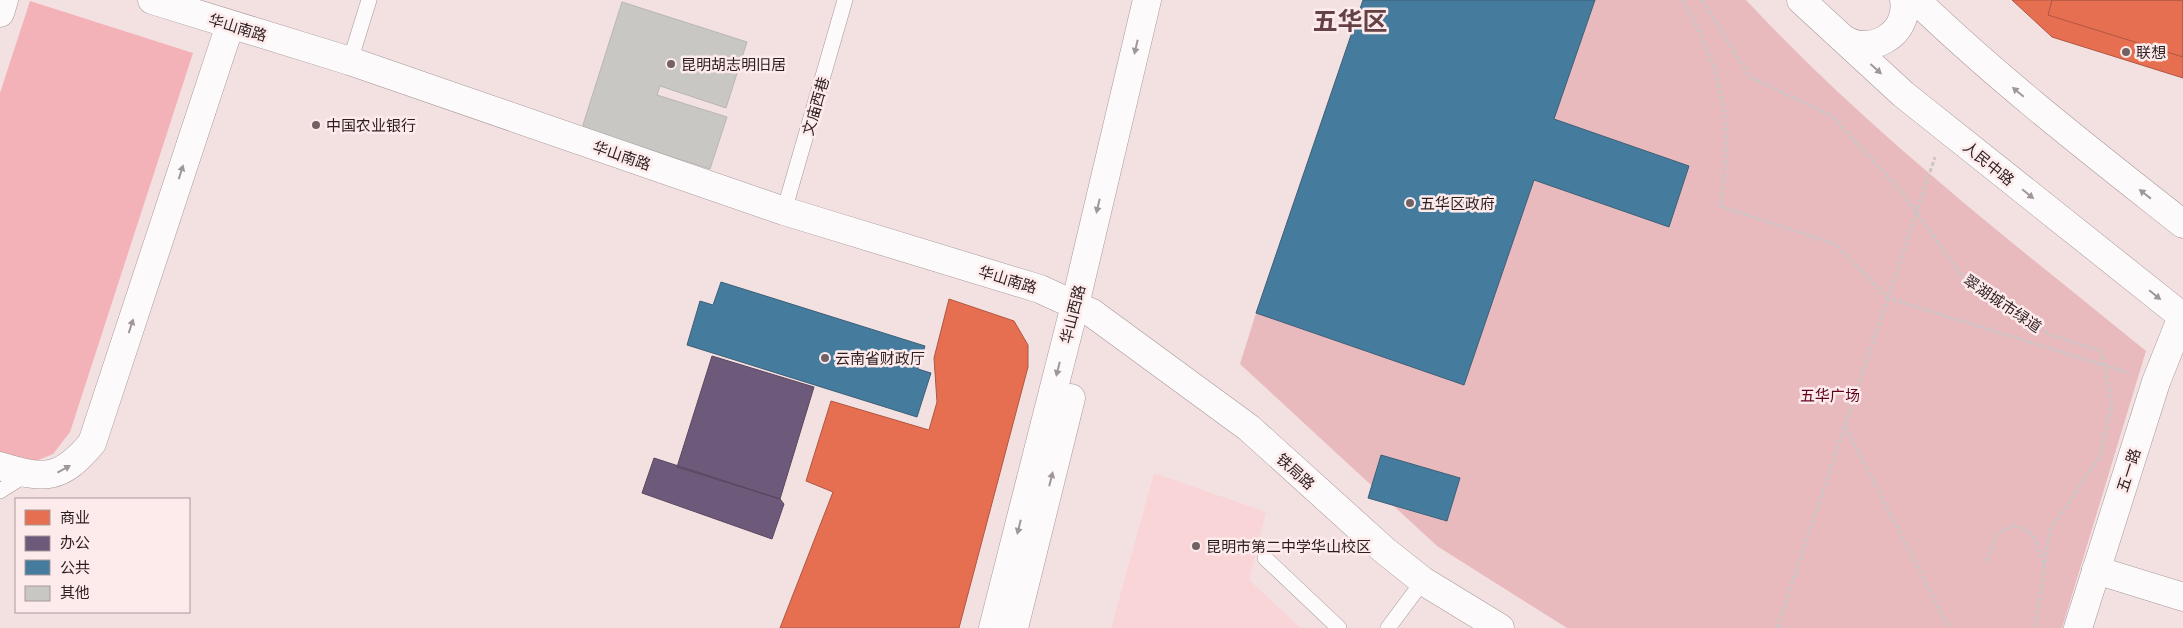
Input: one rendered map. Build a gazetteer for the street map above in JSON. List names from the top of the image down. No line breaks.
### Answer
{"streets":{"street":["华山南路","人民中路","华山西路","五一路","铁局路"],"lane":["文庙西巷"],"path":["翠湖城市绿道"]},"crossings":[["华山南路","文庙西巷"],["华山南路","华山西路"],["华山南路","铁局路"],["人民中路","五一路"],["华山西路","铁局路"]],"districts":["五华区"],"parks":["五华广场"],"places":["联想","昆明胡志明旧居","中国农业银行","五华区政府","云南省财政厅","昆明市第二中学华山校区"],"legend":["商业","办公","公共","其他"]}
